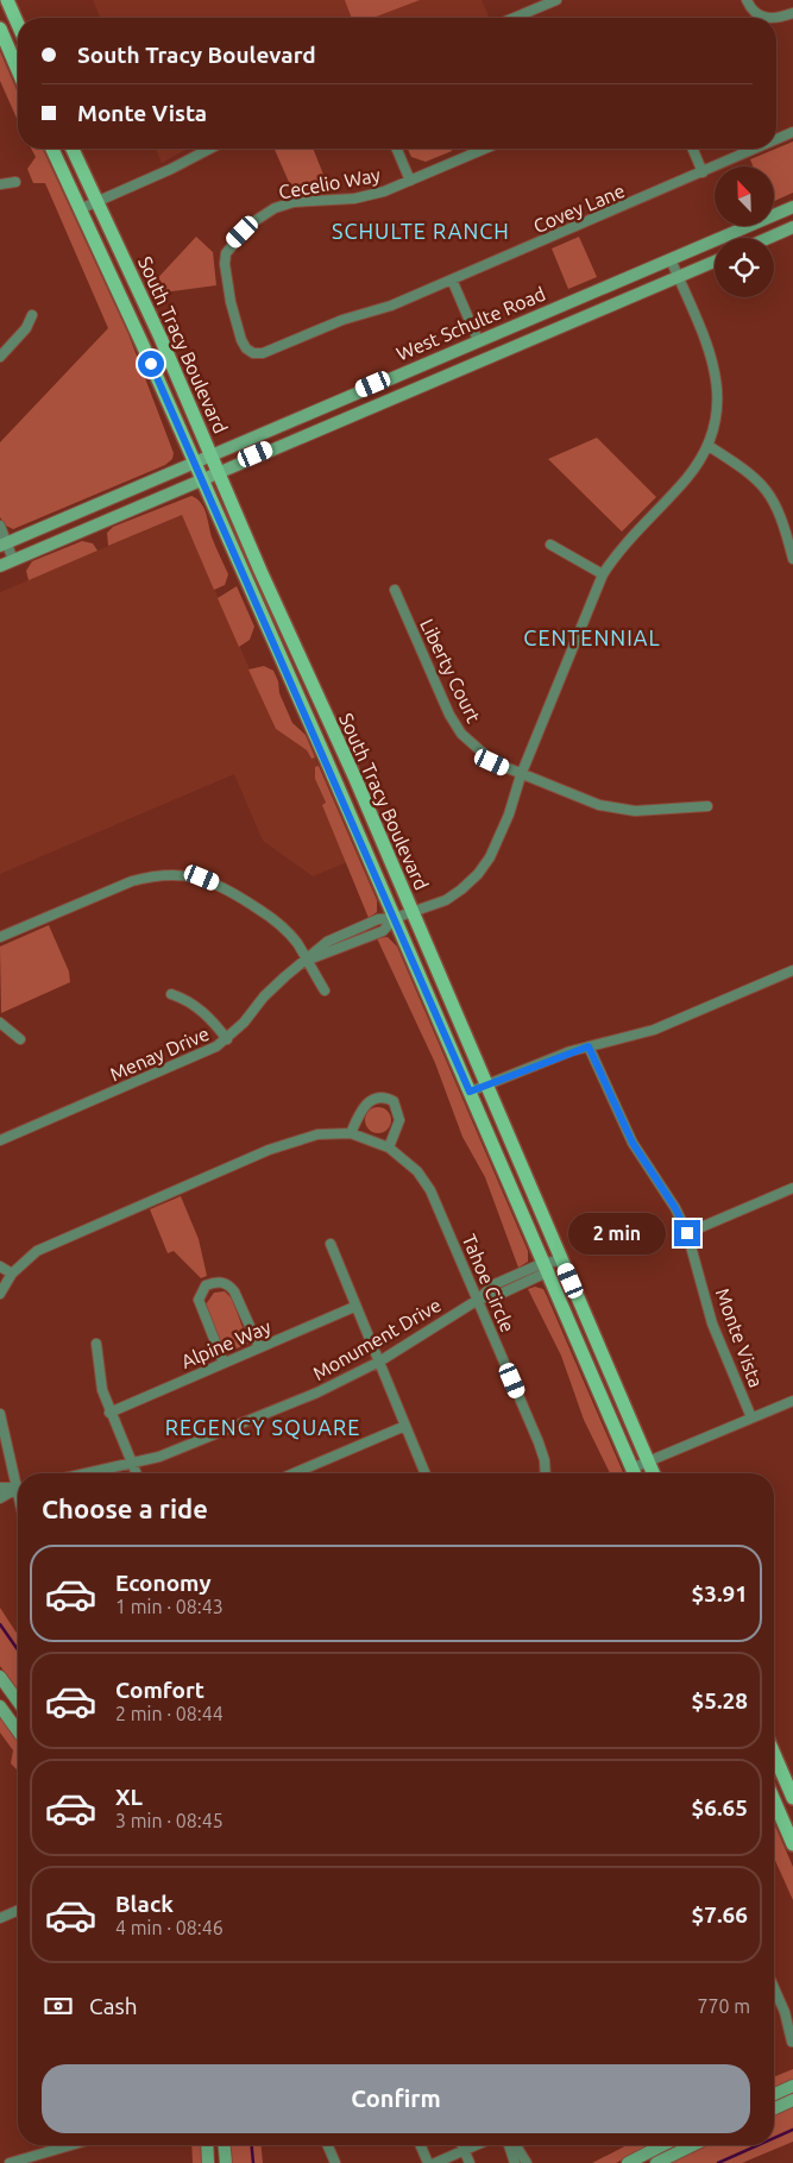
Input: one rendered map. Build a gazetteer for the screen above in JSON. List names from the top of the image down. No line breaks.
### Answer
{"streets":{"main road":["West Schulte Road","South Tracy Boulevard"],"street":["Cecelio Way","Covey Lane","Liberty Court","Menay Drive","Tahoe Circle","Monte Vista","Monument Drive","Alpine Way"]},"crossings":[["Cecelio Way","Covey Lane"],["West Schulte Road","South Tracy Boulevard"],["West Schulte Road","Menay Drive"],["South Tracy Boulevard","Menay Drive"],["South Tracy Boulevard","Monument Drive"],["Liberty Court","Menay Drive"],["Tahoe Circle","Monument Drive"]],"districts":["SCHULTE RANCH","CENTENNIAL","REGENCY SQUARE"],"north":"top left","page":{"banner":["South Tracy Boulevard","Monte Vista"],"bubble":"2 min","heading":"Choose a ride","list":[{"name":"Economy","note":"1 min · 08:43","value":"$3.91"},{"name":"Comfort","note":"2 min · 08:44","value":"$5.28"},{"name":"XL","note":"3 min · 08:45","value":"$6.65"},{"name":"Black","note":"4 min · 08:46","value":"$7.66"}],"pay":["Cash","770 m"],"buttons":"Confirm"}}
